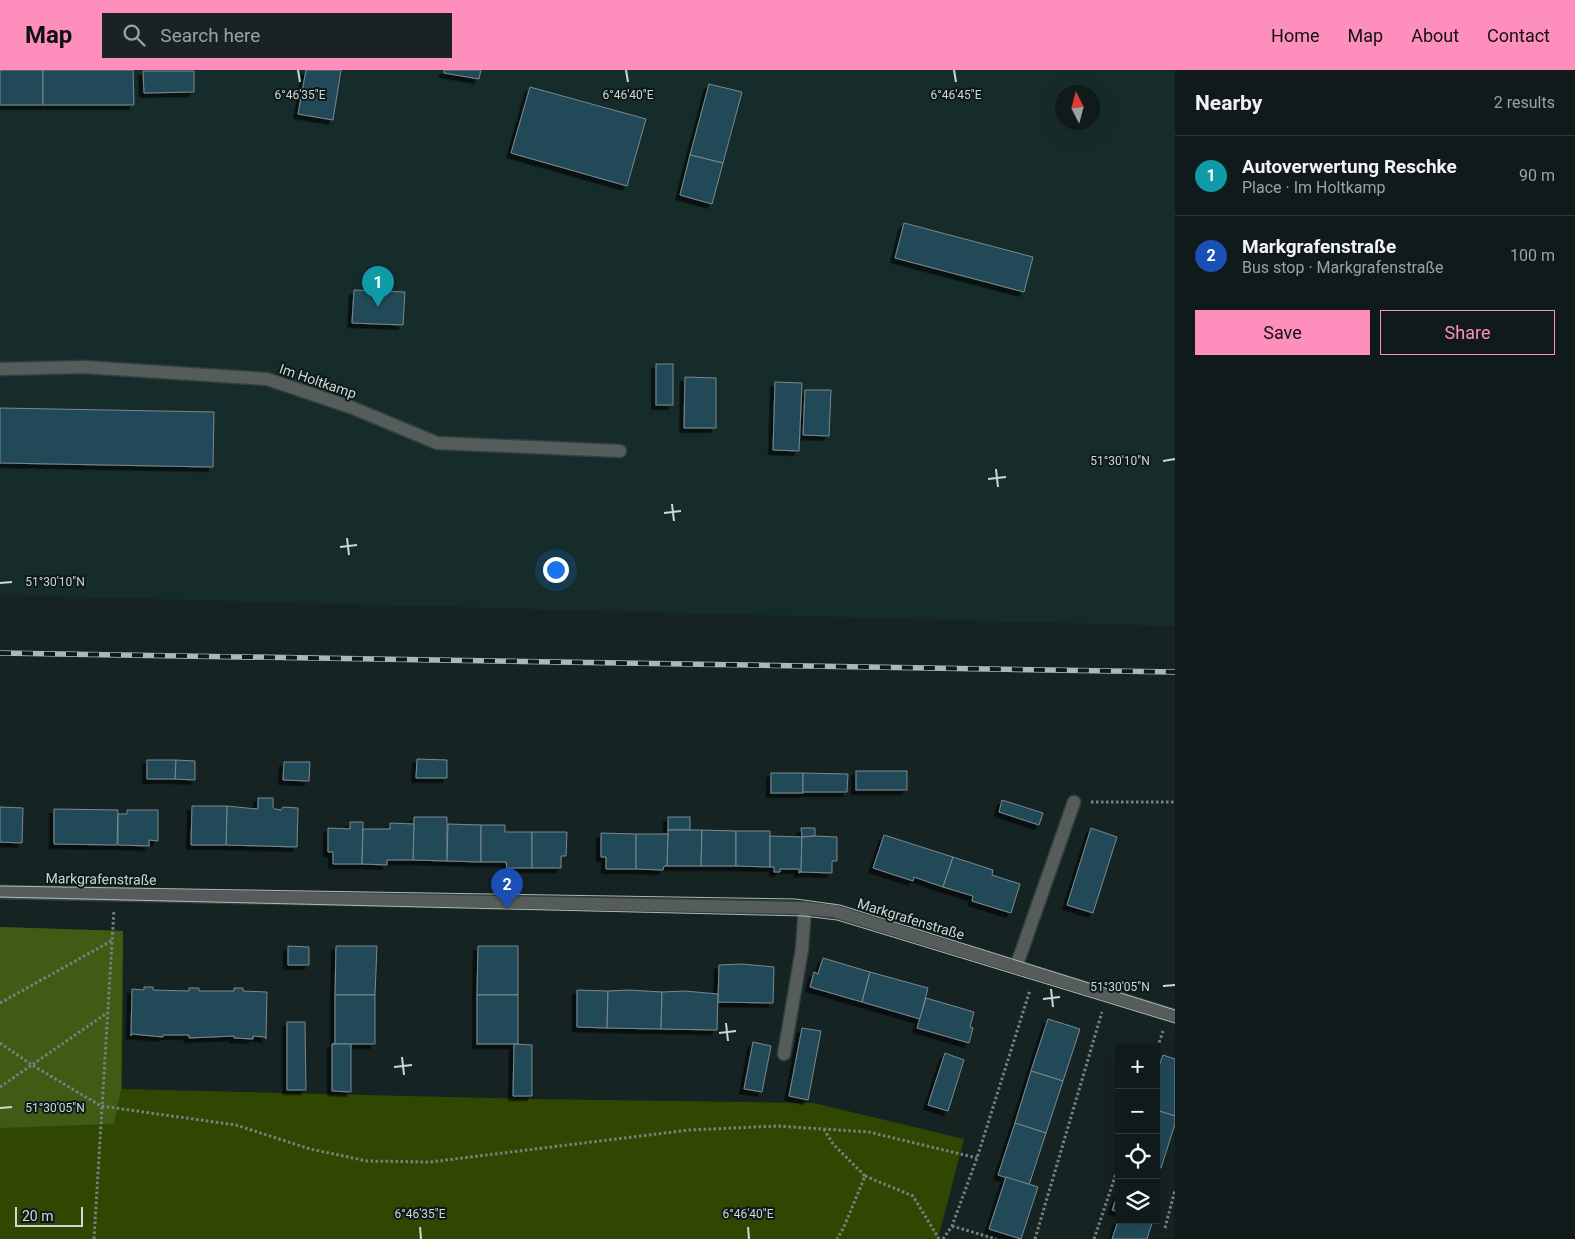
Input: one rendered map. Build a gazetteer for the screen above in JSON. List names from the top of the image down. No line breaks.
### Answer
{"streets":{"street":["Im Holtkamp","Markgrafenstraße"]},"scale_bar":"20 m","north":"top","page":{"header":"Map","search":"Search here","nav":["Home","Map","About","Contact"],"heading":["Nearby","2 results"],"list":[{"mark":"1","name":"Autoverwertung Reschke","note":"Place · Im Holtkamp","value":"90 m"},{"mark":"2","name":"Markgrafenstraße","note":"Bus stop · Markgrafenstraße","value":"100 m"}],"pins":["1","2"],"buttons":["Save","Share"],"map_buttons":["+","−"],"scale":"20 m"},"coordinates":["6°46'35\"E","6°46'40\"E","6°46'45\"E","51°30'10\"N","51°30'05\"N"]}
